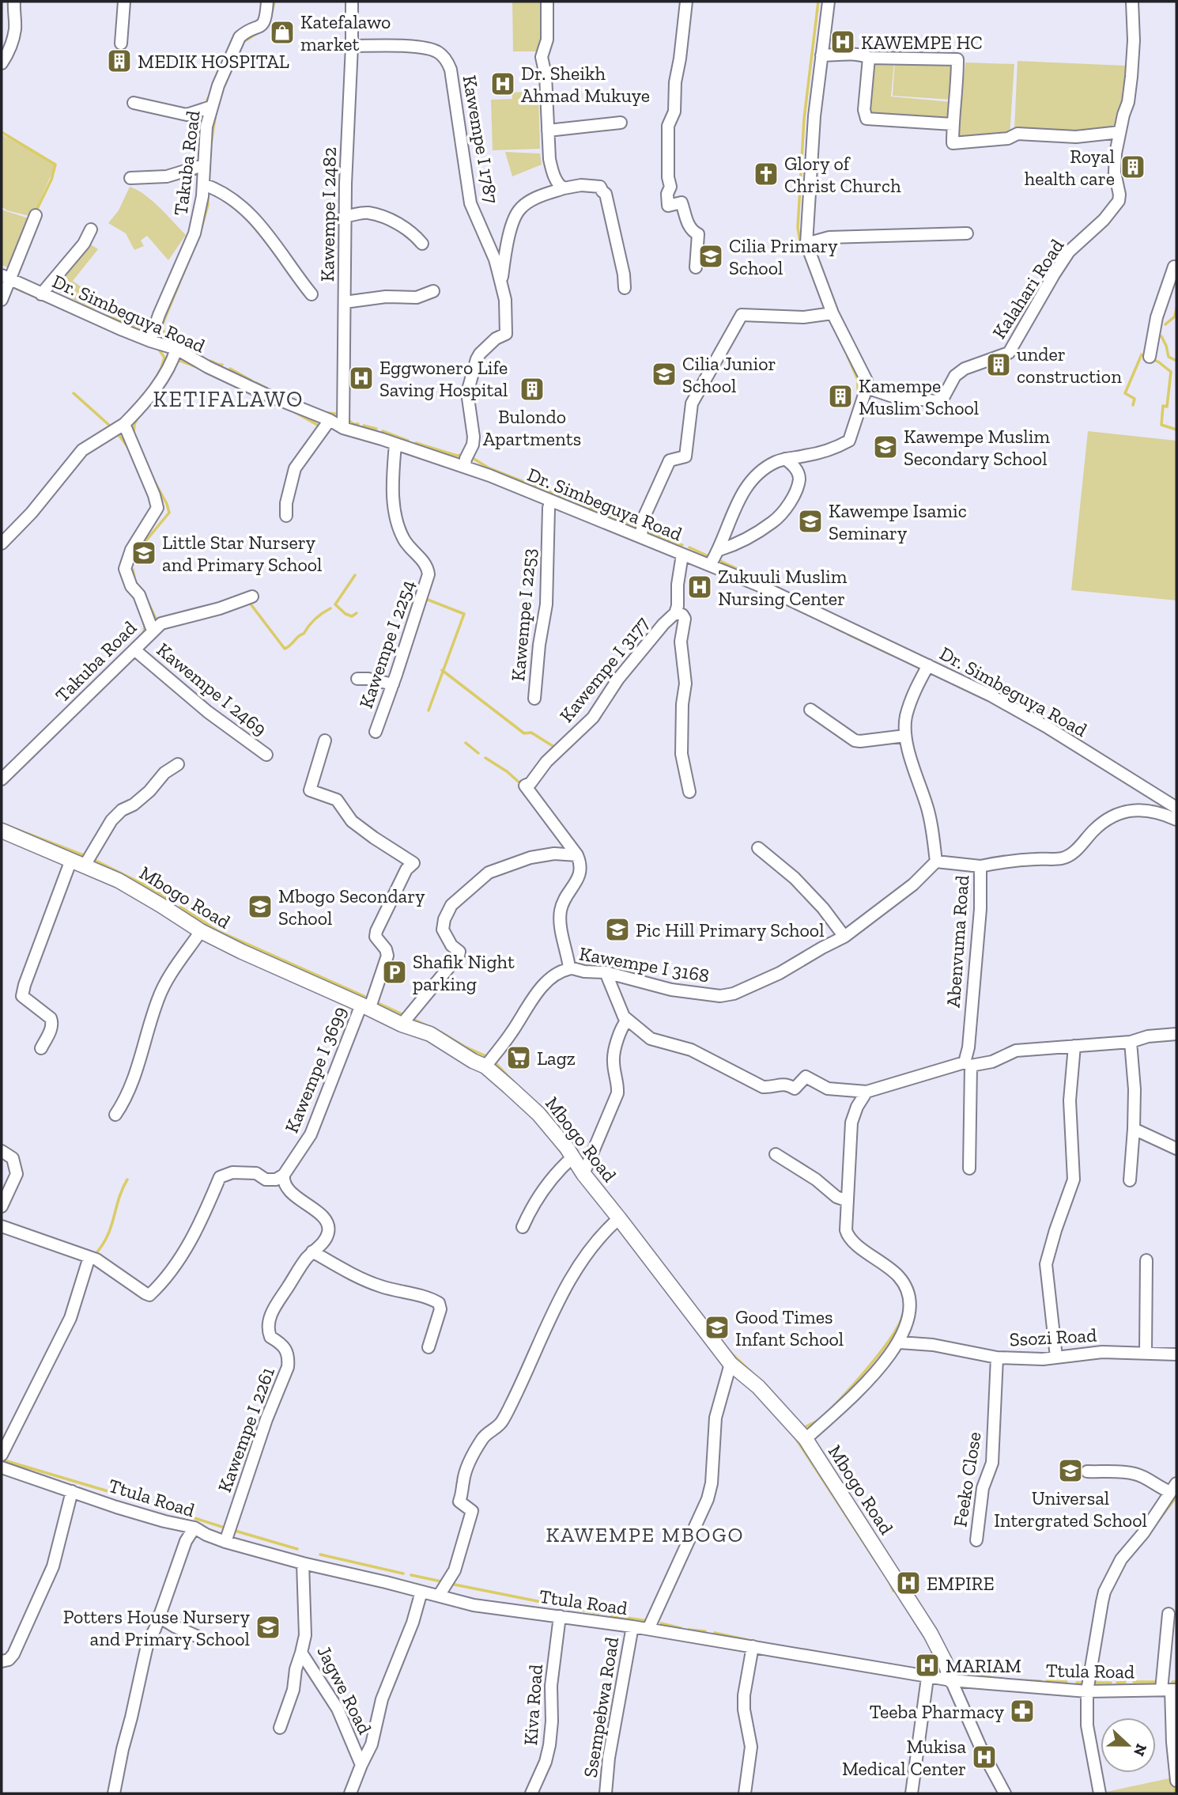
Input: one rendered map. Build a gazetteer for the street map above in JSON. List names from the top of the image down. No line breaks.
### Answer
{"streets":{"street":["Kawempe I 1787","Takuba Road","Kawempe I 2482","Kalahari Road","Dr. Simbeguya Road","Kawempe I 2253","Kawempe I 2254","Kawempe I 3177","Kawempe I 2469","Mbogo Road","Abenvuma Road","Kawempe I 3168","Kawempe I 3699","Ssozi Road","Kawempe I 2261","Feeko Close","Ttula Road","Jagwe Road","Kiva Road","Ssempebwa Road"]},"crossings":[["Kawempe I 1787","Kawempe I 2482"],["Kawempe I 1787","Dr. Simbeguya Road"],["Takuba Road","Dr. Simbeguya Road"],["Takuba Road","Kawempe I 2469"],["Kawempe I 2482","Dr. Simbeguya Road"],["Dr. Simbeguya Road","Kawempe I 2253"],["Dr. Simbeguya Road","Kawempe I 2254"],["Dr. Simbeguya Road","Kawempe I 3177"],["Mbogo Road","Kawempe I 3168"],["Mbogo Road","Kawempe I 3699"],["Mbogo Road","Ttula Road"],["Abenvuma Road","Kawempe I 3168"],["Kawempe I 3699","Kawempe I 2261"],["Ssozi Road","Feeko Close"],["Kawempe I 2261","Ttula Road"],["Ttula Road","Jagwe Road"],["Ttula Road","Kiva Road"],["Ttula Road","Ssempebwa Road"]],"districts":["KETIFALAWO","KAWEMPE MBOGO"],"places":{"shop":["Katefalawo market"],"hospital":["KAWEMPE HC","Dr. Sheikh Ahmad Mukuye","Eggwonero Life Saving Hospital","Zukuuli Muslim Nursing Center","EMPIRE","MARIAM","Mukisa Medical Center"],"building":["MEDIK HOSPITAL","Royal health care","under construction","Bulondo Apartments","Kamempe Muslim School"],"church":["Glory of Christ Church"],"school or university":["Cilia Primary School","Cilia Junior School","Kawempe Muslim Secondary School","Kawempe Isamic Seminary","Little Star Nursery and Primary School","Mbogo Secondary School","Pic Hill Primary School","Good Times Infant School","Universal Intergrated School","Potters House Nursery and Primary School"],"parking":["Shafik Night parking"],"supermarket":["Lagz"],"pharmacy":["Teeba Pharmacy"]},"north":"right"}
